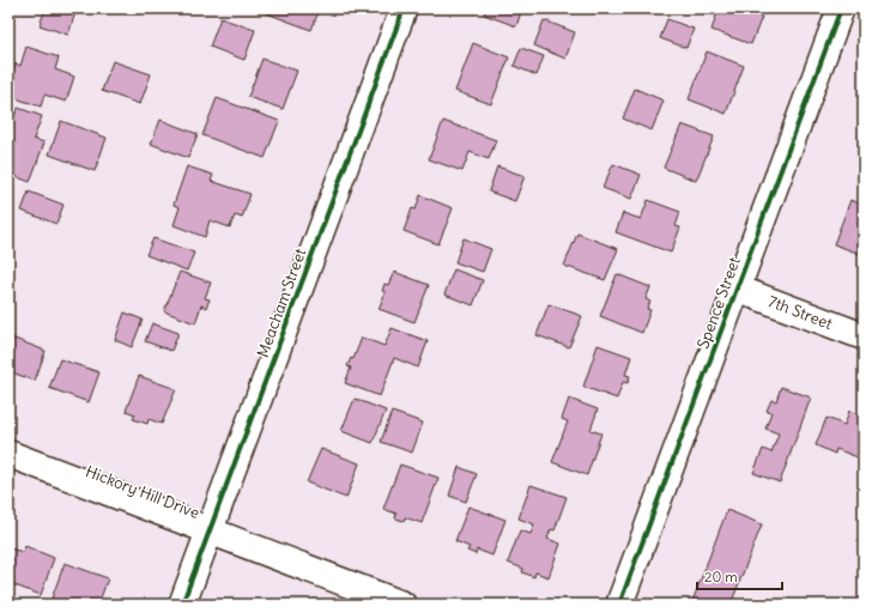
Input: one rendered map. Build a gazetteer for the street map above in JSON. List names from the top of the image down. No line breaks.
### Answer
{"streets":{"street":["Meacham Street","Spence Street","7th Street","Hickory Hill Drive"]},"crossings":[["Meacham Street","Hickory Hill Drive"],["Spence Street","7th Street"]],"scale_bar":"20 m"}
